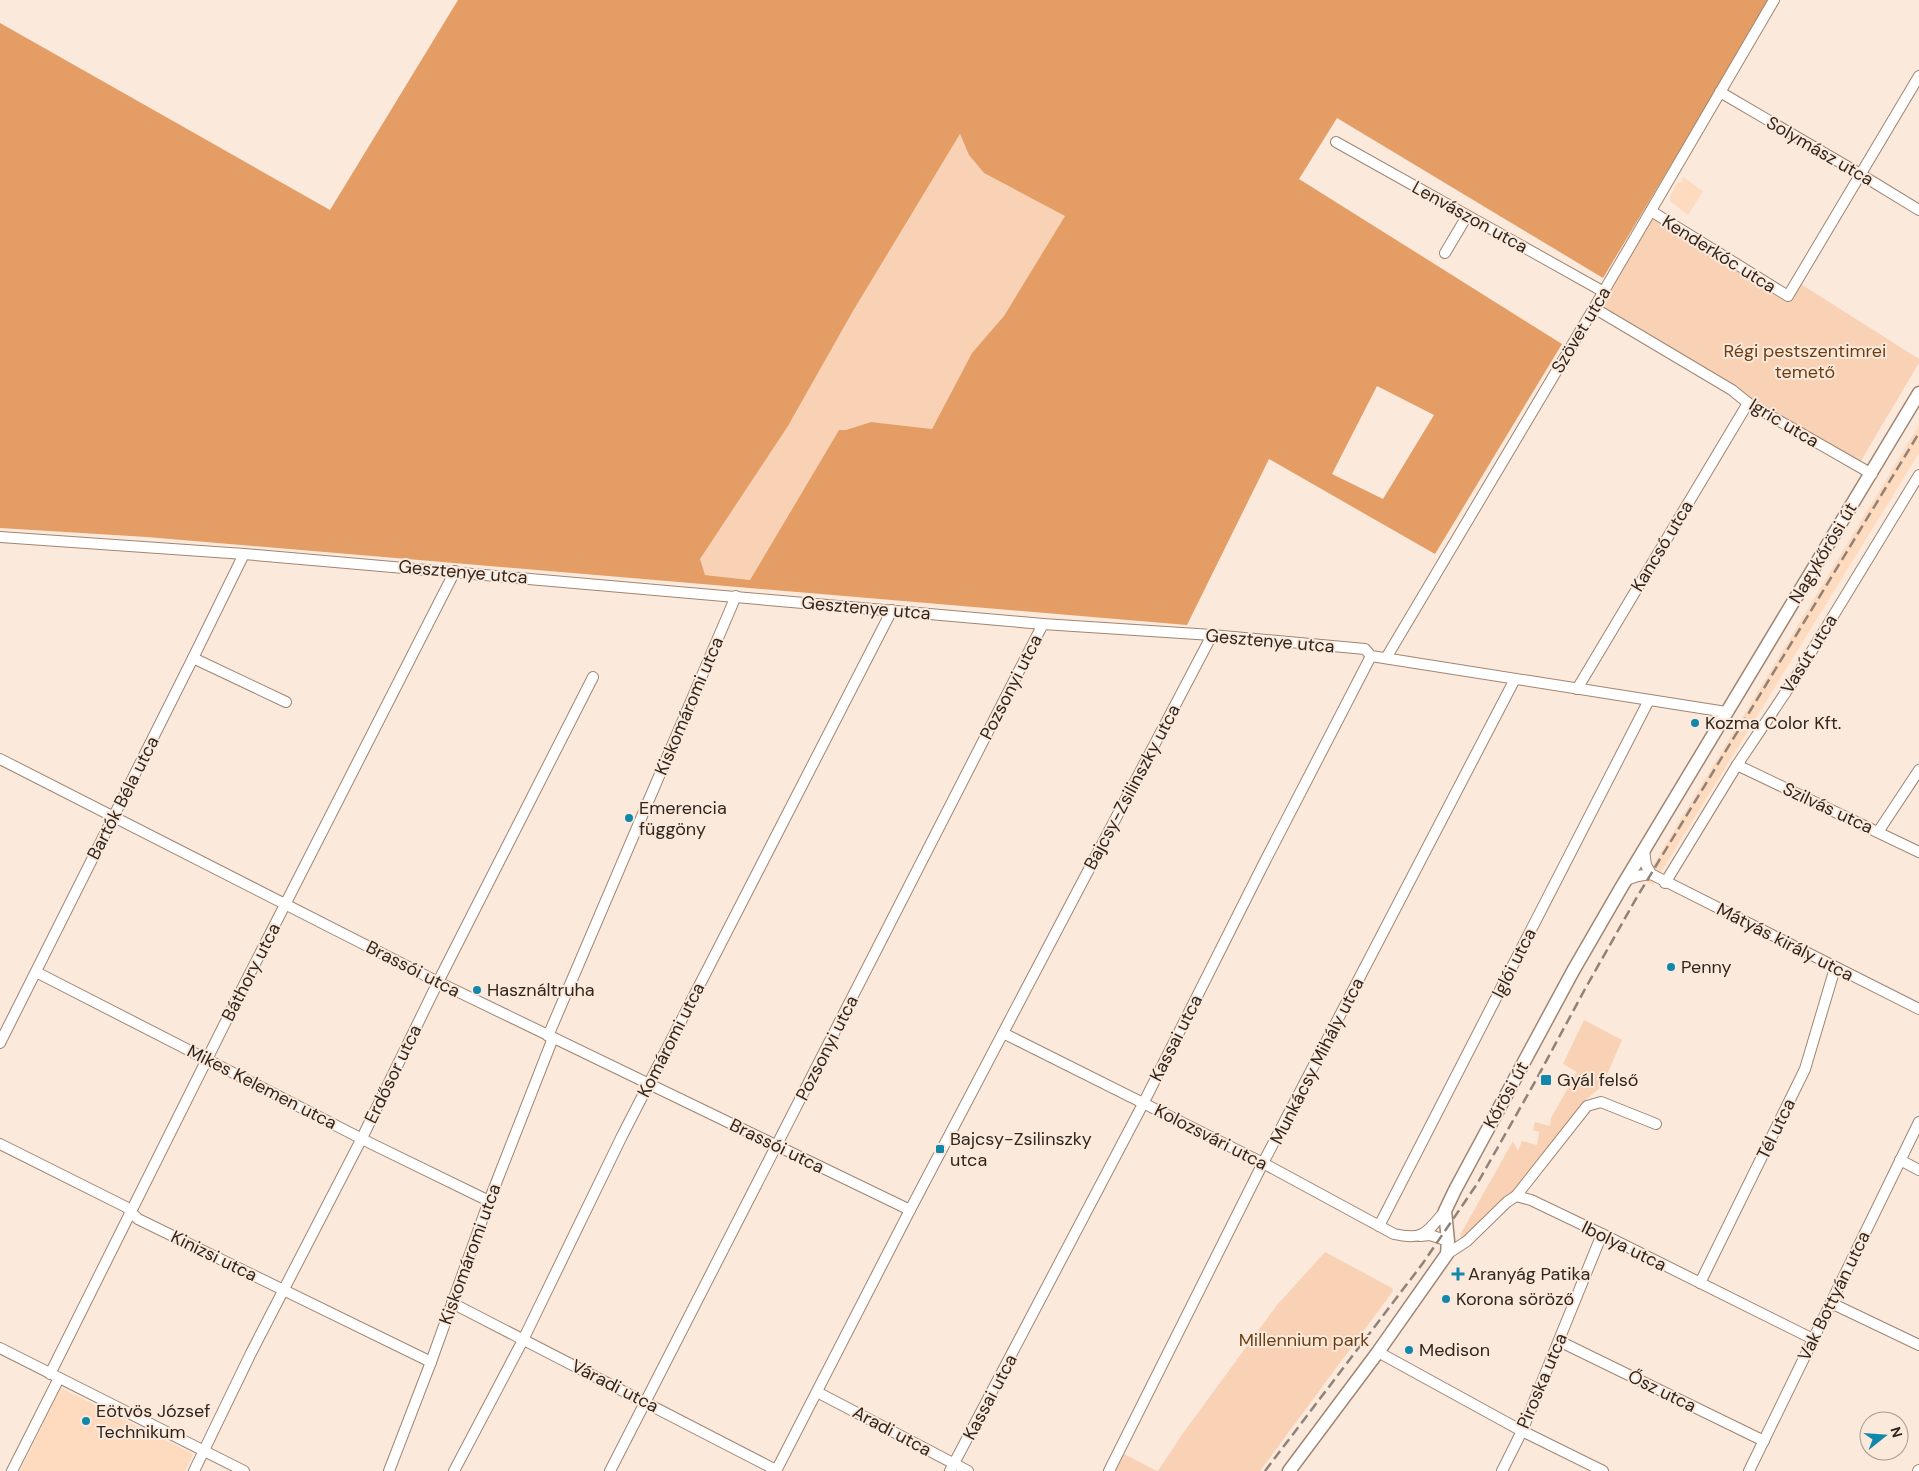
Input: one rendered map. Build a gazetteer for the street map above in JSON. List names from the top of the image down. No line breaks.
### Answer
{"streets":{"main road":["Nagykőrösi út","Kőrösi út"],"street":["Solymász utca","Lenvászon utca","Kenderkóc utca","Szövet utca","Igric utca","Kancsó utca","Gesztenye utca","Vasút utca","Pozsonyi utca","Kiskomáromi utca","Bajcsy-Zsilinszky utca","Bartók Béla utca","Szilvás utca","Mátyás király utca","Iglói utca","Brassói utca","Báthory utca","Kassai utca","Komáromi utca","Munkácsy Mihály utca","Erdősor utca","Mikes Kelemen utca","Tél utca","Kolozsvári utca","Ibolya utca","Kinizsi utca","Vak Bottyán utca","Piroska utca","Váradi utca","Ősz utca","Aradi utca"]},"crossings":[["Solymász utca","Kenderkóc utca"],["Solymász utca","Szövet utca"],["Lenvászon utca","Szövet utca"],["Kenderkóc utca","Szövet utca"],["Szövet utca","Igric utca"],["Szövet utca","Gesztenye utca"],["Igric utca","Kancsó utca"],["Igric utca","Nagykőrösi út"],["Kancsó utca","Gesztenye utca"],["Nagykőrösi út","Gesztenye utca"],["Nagykőrösi út","Kőrösi út"],["Gesztenye utca","Pozsonyi utca"],["Gesztenye utca","Kiskomáromi utca"],["Gesztenye utca","Bajcsy-Zsilinszky utca"],["Gesztenye utca","Bartók Béla utca"],["Gesztenye utca","Iglói utca"],["Gesztenye utca","Báthory utca"],["Gesztenye utca","Kassai utca"],["Gesztenye utca","Komáromi utca"],["Gesztenye utca","Munkácsy Mihály utca"],["Gesztenye utca","Kőrösi út"],["Vasút utca","Szilvás utca"],["Vasút utca","Mátyás király utca"],["Pozsonyi utca","Brassói utca"],["Pozsonyi utca","Váradi utca"],["Kiskomáromi utca","Brassói utca"],["Kiskomáromi utca","Mikes Kelemen utca"],["Kiskomáromi utca","Kinizsi utca"],["Kiskomáromi utca","Váradi utca"],["Bajcsy-Zsilinszky utca","Brassói utca"],["Bajcsy-Zsilinszky utca","Kolozsvári utca"],["Bajcsy-Zsilinszky utca","Váradi utca"],["Bajcsy-Zsilinszky utca","Aradi utca"],["Bartók Béla utca","Brassói utca"],["Bartók Béla utca","Mikes Kelemen utca"],["Mátyás király utca","Tél utca"],["Iglói utca","Kolozsvári utca"],["Brassói utca","Báthory utca"],["Brassói utca","Komáromi utca"],["Brassói utca","Erdősor utca"],["Báthory utca","Mikes Kelemen utca"],["Báthory utca","Kinizsi utca"],["Kassai utca","Kolozsvári utca"],["Kassai utca","Aradi utca"],["Komáromi utca","Váradi utca"],["Munkácsy Mihály utca","Kolozsvári utca"],["Erdősor utca","Mikes Kelemen utca"],["Erdősor utca","Kinizsi utca"],["Tél utca","Ibolya utca"],["Ibolya utca","Vak Bottyán utca"],["Ibolya utca","Piroska utca"],["Vak Bottyán utca","Ősz utca"],["Piroska utca","Ősz utca"]],"parks":["Régi pestszentimrei temető","Millennium park"],"places":{"other":["Kozma Color Kft.","Emerencia függöny","Penny","Használtruha","Korona söröző","Medison","Eötvös József Technikum"],"transit":["Gyál felső","Bajcsy-Zsilinszky utca"],"health":["Aranyág Patika"]},"north":"right"}
